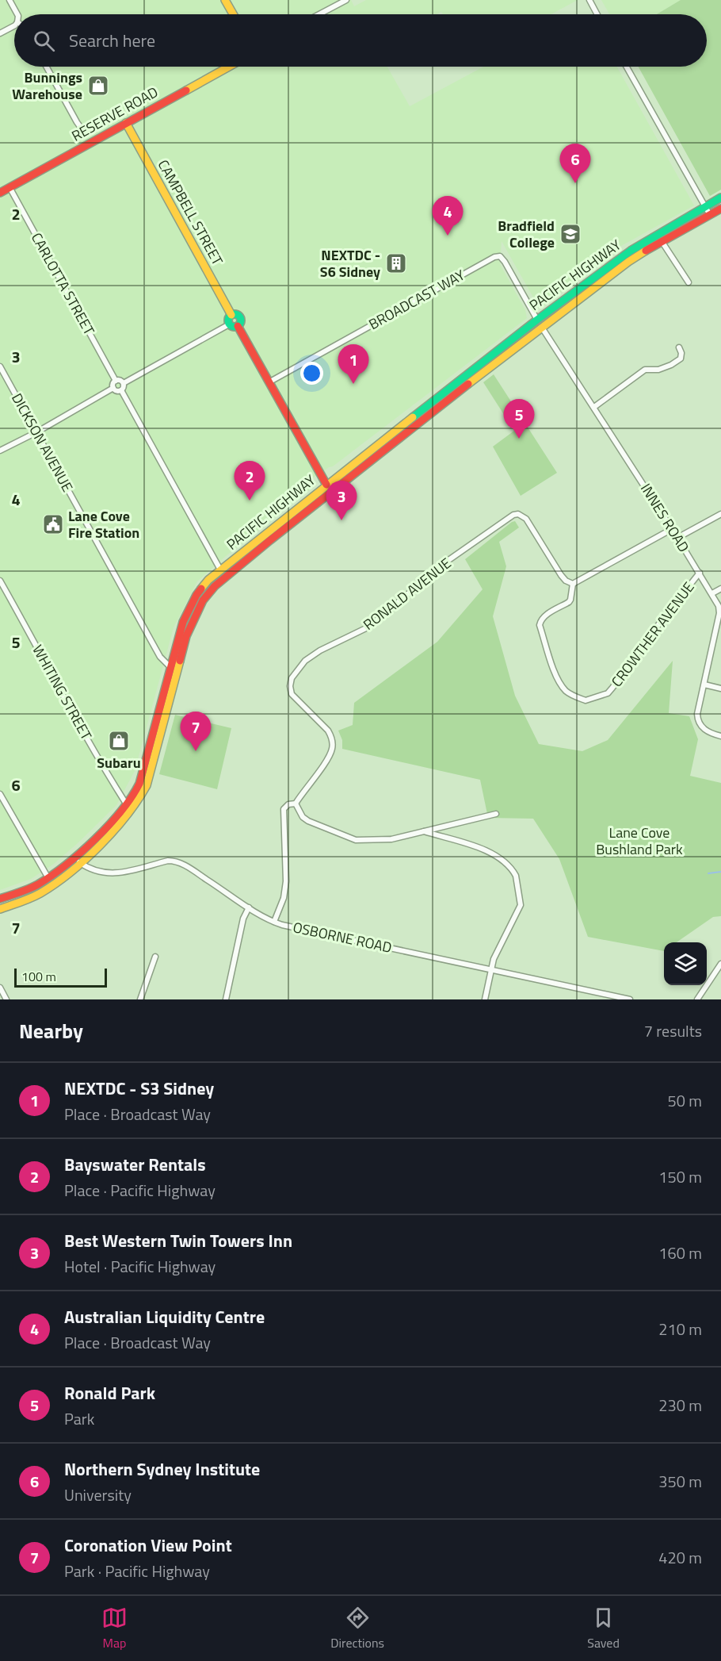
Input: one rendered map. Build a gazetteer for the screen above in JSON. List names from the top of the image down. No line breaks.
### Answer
{"streets":{"main road":["RESERVE ROAD","CAMPBELL STREET","PACIFIC HIGHWAY"],"street":["CARLOTTA STREET","BROADCAST WAY","DICKSON AVENUE","INNES ROAD","RONALD AVENUE","CROWTHER AVENUE","WHITING STREET","OSBORNE ROAD"]},"crossings":[["RESERVE ROAD","CAMPBELL STREET"],["RESERVE ROAD","CARLOTTA STREET"],["PACIFIC HIGHWAY","BROADCAST WAY"],["PACIFIC HIGHWAY","DICKSON AVENUE"],["PACIFIC HIGHWAY","INNES ROAD"],["PACIFIC HIGHWAY","WHITING STREET"],["PACIFIC HIGHWAY","OSBORNE ROAD"],["INNES ROAD","CROWTHER AVENUE"],["RONALD AVENUE","CROWTHER AVENUE"],["RONALD AVENUE","OSBORNE ROAD"]],"parks":["Lane Cove Bushland Park"],"places":{"shop":["Bunnings Warehouse","Subaru"],"school or university":["Bradfield College"],"building":["NEXTDC - S6 Sidney"],"public building":["Lane Cove Fire Station"]},"scale_bar":"100 m","page":{"search":"Search here","pins":["6","4","1","5","2","3","7"],"scale":"100 m","heading":["Nearby","7 results"],"list":[{"mark":"1","name":"NEXTDC - S3 Sidney","note":"Place · Broadcast Way","value":"50 m"},{"mark":"2","name":"Bayswater Rentals","note":"Place · Pacific Highway","value":"150 m"},{"mark":"3","name":"Best Western Twin Towers Inn","note":"Hotel · Pacific Highway","value":"160 m"},{"mark":"4","name":"Australian Liquidity Centre","note":"Place · Broadcast Way","value":"210 m"},{"mark":"5","name":"Ronald Park","note":"Park","value":"230 m"},{"mark":"6","name":"Northern Sydney Institute","note":"University","value":"350 m"},{"mark":"7","name":"Coronation View Point","note":"Park · Pacific Highway","value":"420 m"}],"nav":["Map","Directions","Saved"]},"grid":{"rows":["2","3","4","5","6","7"]}}
